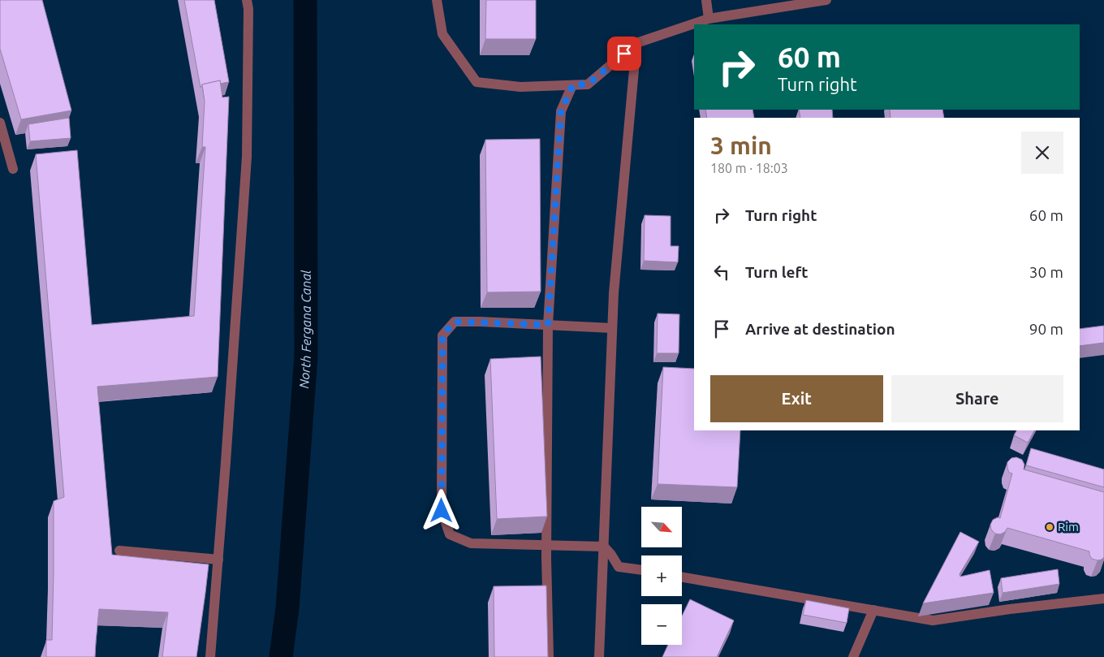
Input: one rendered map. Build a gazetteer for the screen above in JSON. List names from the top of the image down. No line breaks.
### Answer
{"water":["North Fergana Canal"],"places":["Rim"],"north":"bottom right","page":{"turn":["60 m","Turn right"],"heading":["3 min","180 m · 18:03"],"list":[{"name":"Turn right","value":"60 m"},{"name":"Turn left","value":"30 m"},{"name":"Arrive at destination","value":"90 m"}],"buttons":["Exit","Share"],"map_buttons":["+","−"]}}
